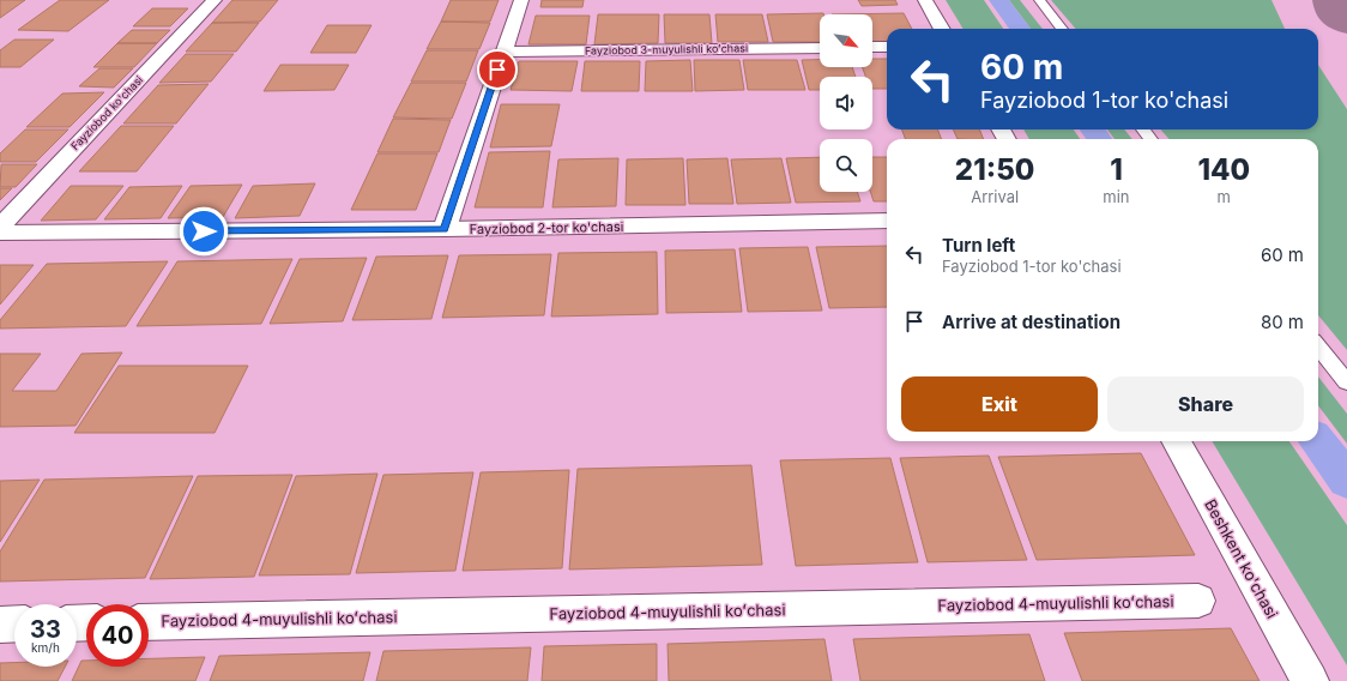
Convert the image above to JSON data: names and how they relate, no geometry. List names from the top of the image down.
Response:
{
  "streets": {
    "street": [
      "Fayziobod 3-muyulishli koʻchasi",
      "Fayziobod ko'chasi",
      "Fayziobod 2-tor ko'chasi",
      "Beshkent ko'chasi",
      "Fayziobod 4-muyulishli koʻchasi"
    ]
  },
  "north": "bottom right",
  "page": {
    "turn": ["60 m", "Fayziobod 1-tor ko'chasi"],
    "eta": [
      "21:50",
      "Arrival",
      "1",
      "min",
      "140",
      "m"
    ],
    "list": [
      {
        "name": "Turn left",
        "note": "Fayziobod 1-tor ko'chasi",
        "value": "60 m"
      },
      {
        "name": "Arrive at destination",
        "value": "80 m"
      }
    ],
    "buttons": ["Exit", "Share"],
    "speed": "33 km/h",
    "limit": "40"
  }
}
